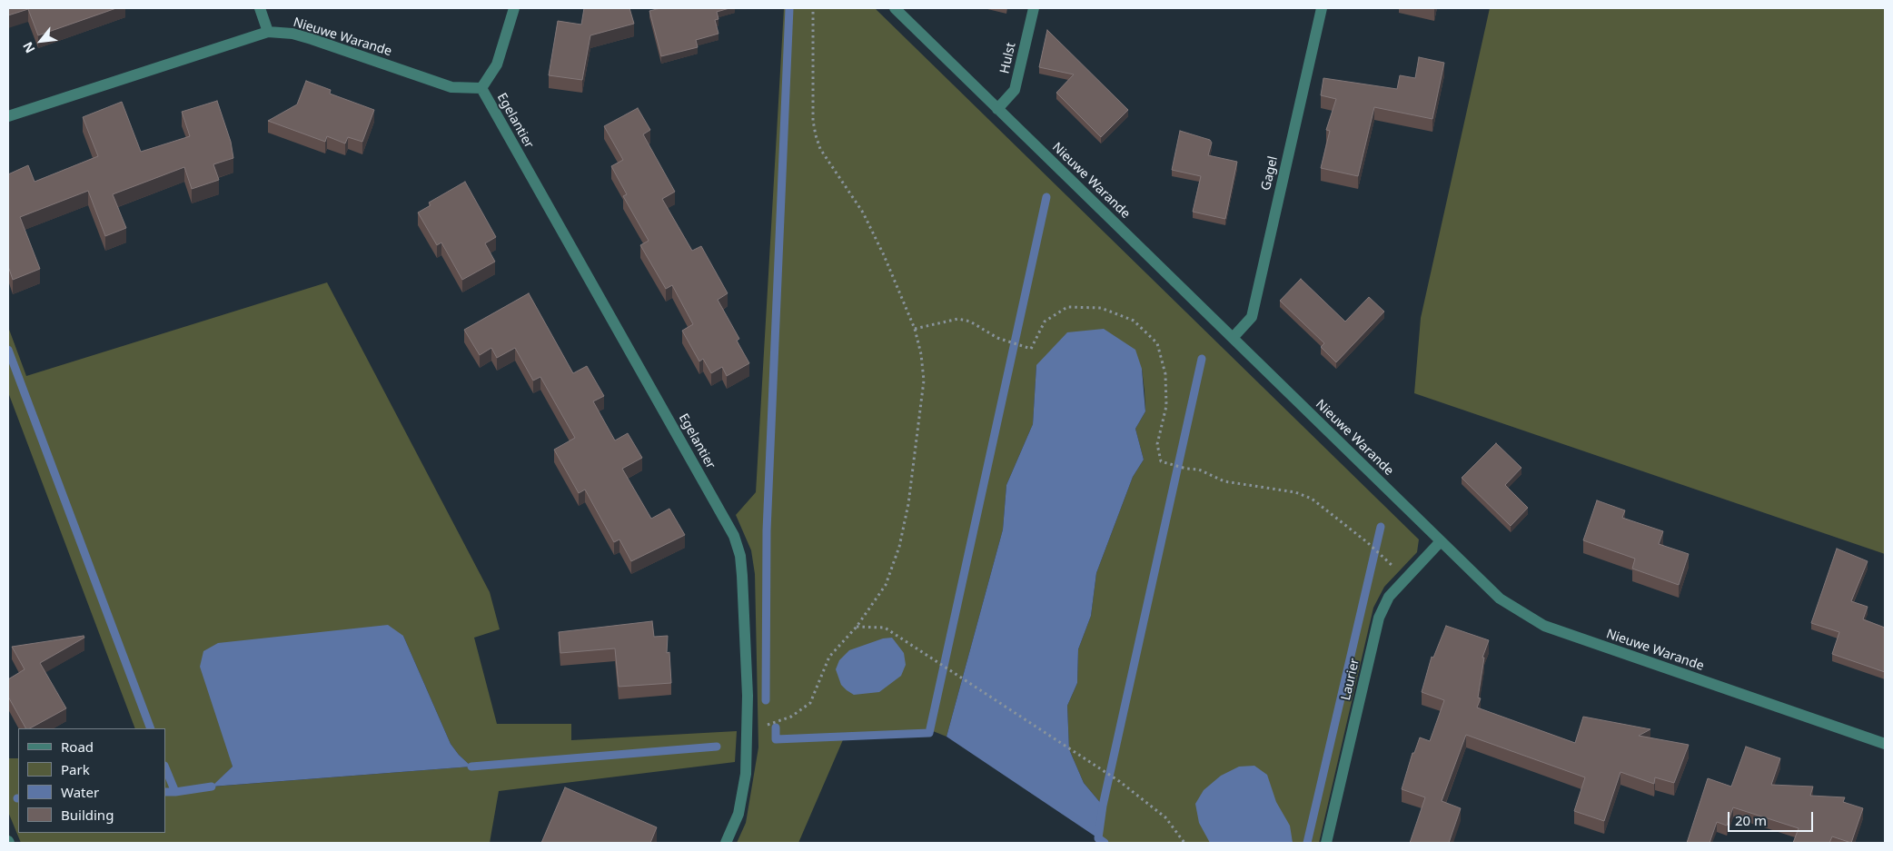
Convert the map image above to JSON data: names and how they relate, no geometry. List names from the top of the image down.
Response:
{
  "streets": {
    "street": [
      "Nieuwe Warande",
      "Hulst",
      "Egelantier",
      "Gagel",
      "Laurier"
    ]
  },
  "crossings": [
    ["Nieuwe Warande", "Hulst"],
    ["Nieuwe Warande", "Egelantier"],
    ["Nieuwe Warande", "Gagel"],
    ["Nieuwe Warande", "Laurier"]
  ],
  "legend": [
    "Road",
    "Park",
    "Water",
    "Building"
  ],
  "scale_bar": "20 m",
  "north": "bottom left"
}
